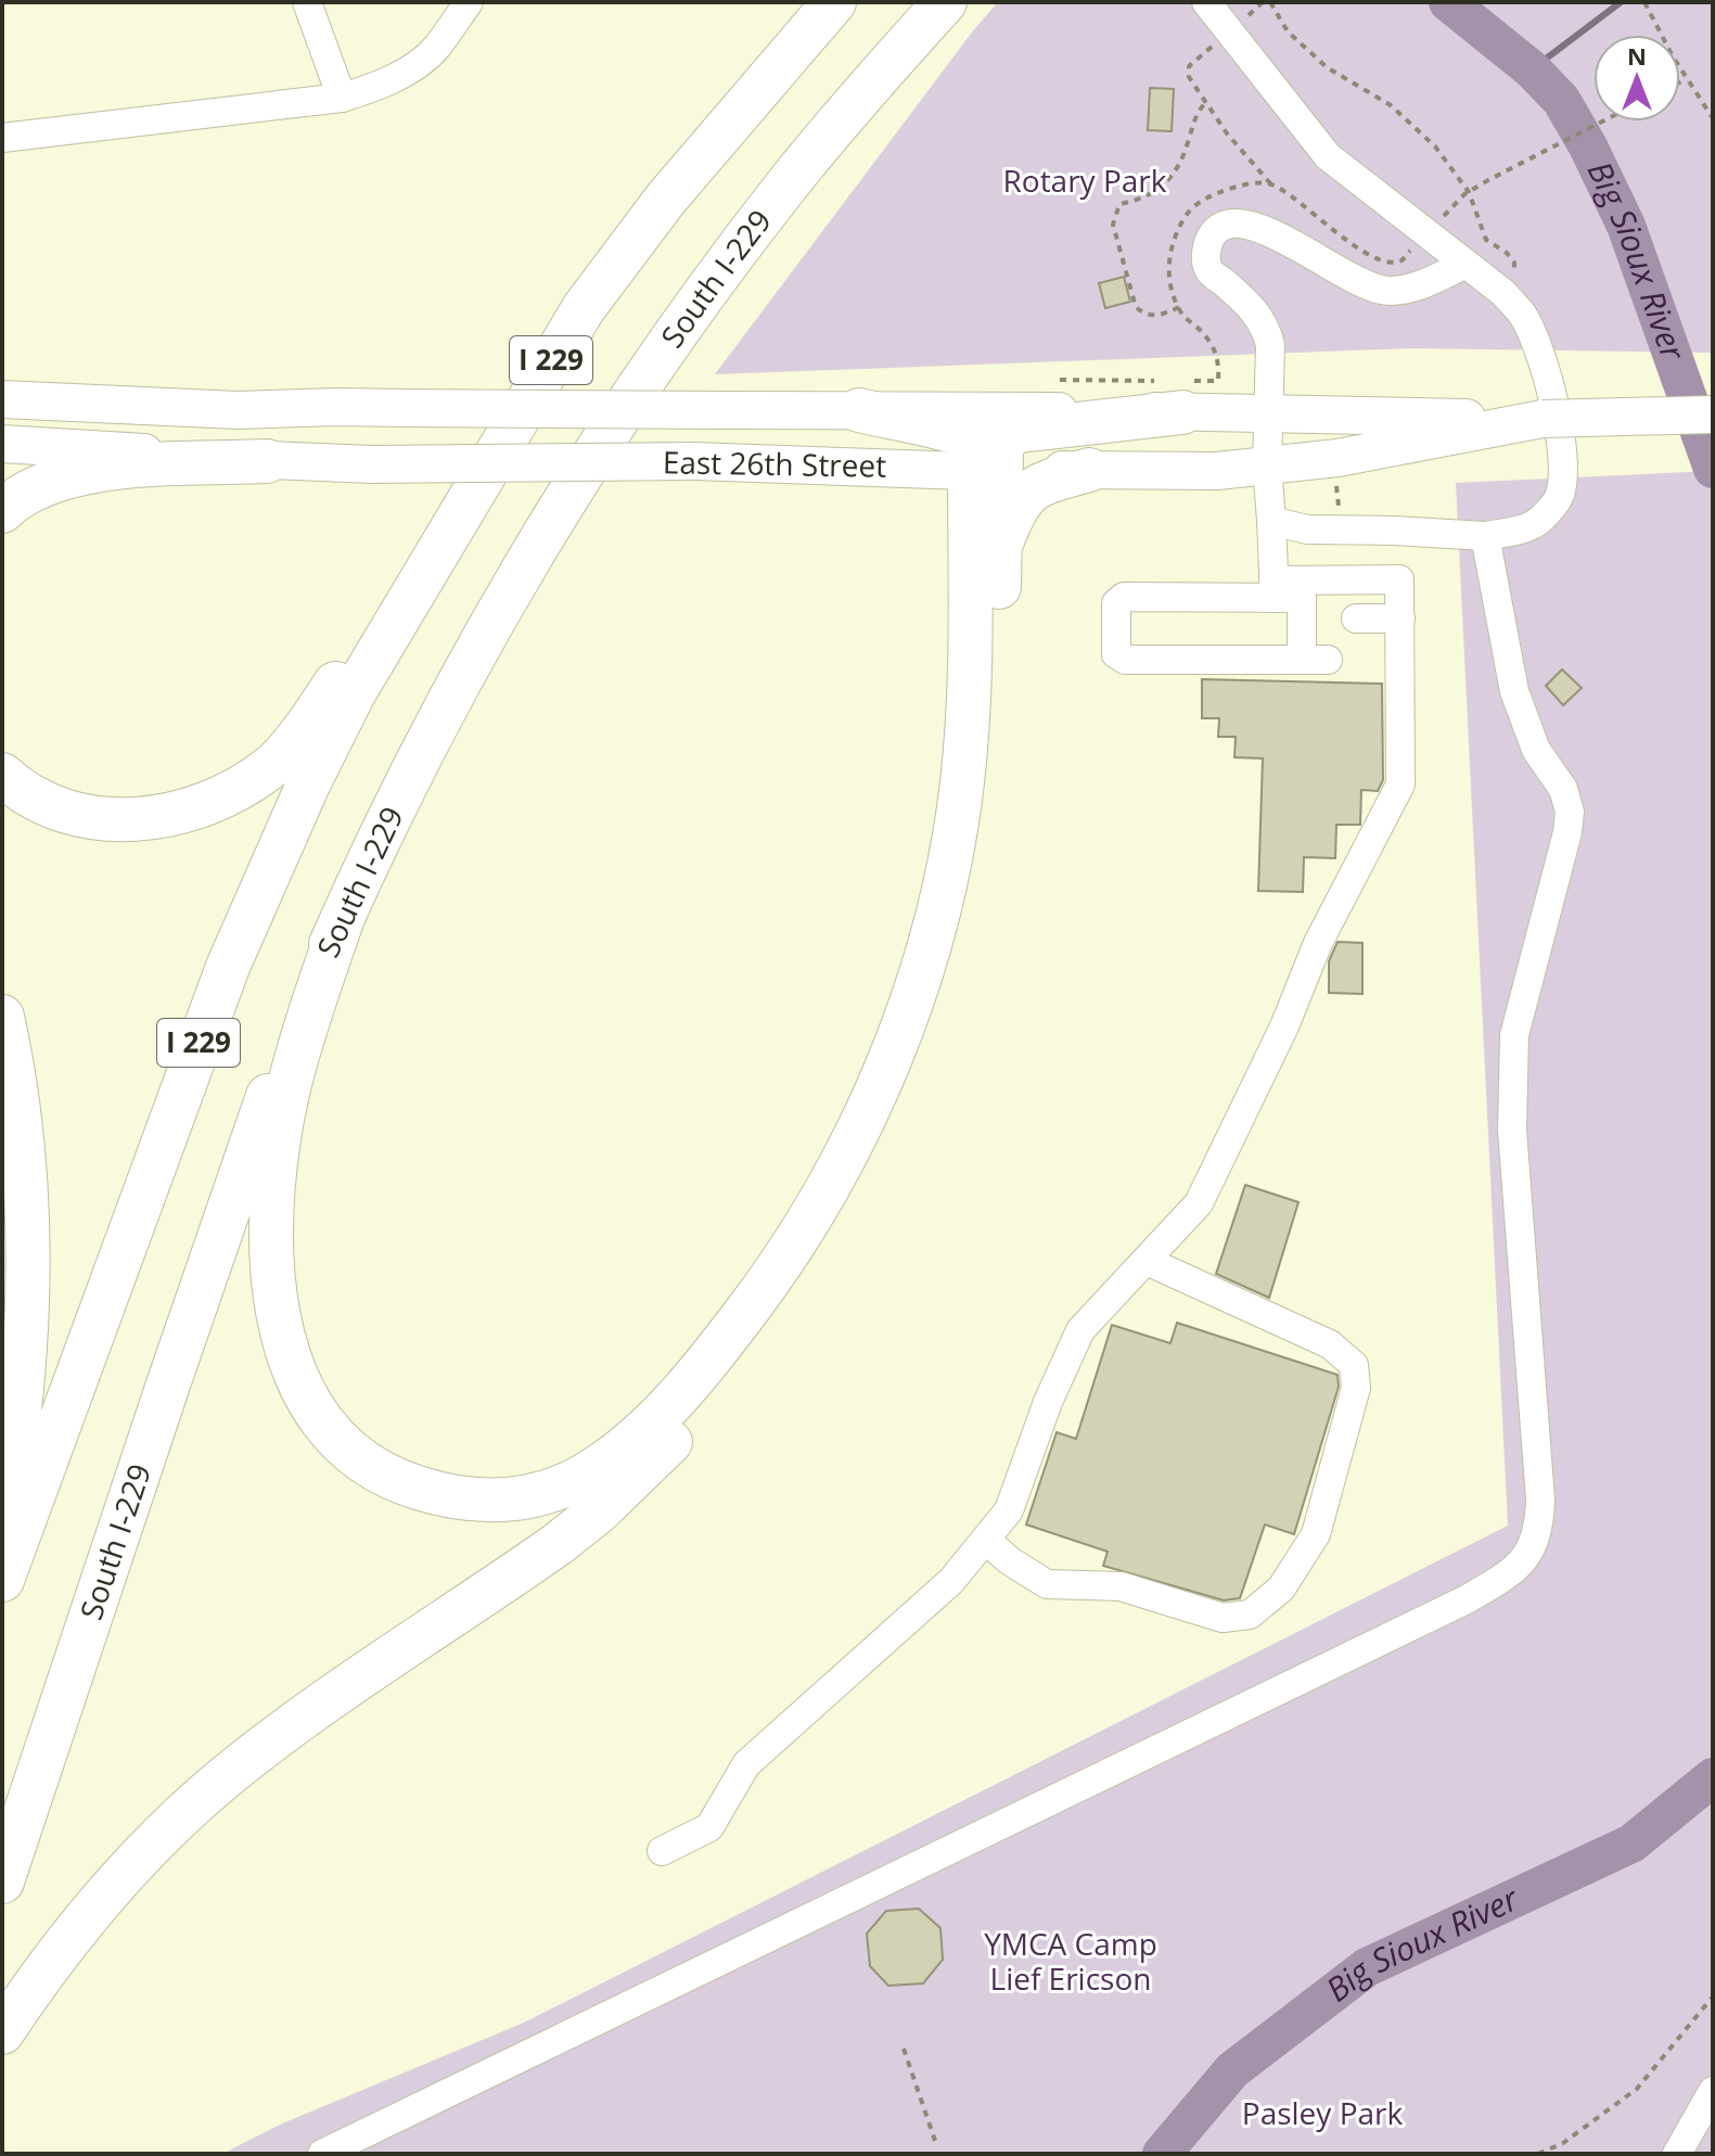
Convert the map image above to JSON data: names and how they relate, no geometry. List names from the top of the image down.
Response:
{
  "streets": {
    "highway": ["South I-229", "I 229"],
    "main road": ["East 26th Street"]
  },
  "water": ["Big Sioux River"],
  "parks": ["Rotary Park", "YMCA Camp Lief Ericson", "Pasley Park"],
  "north": "top"
}
